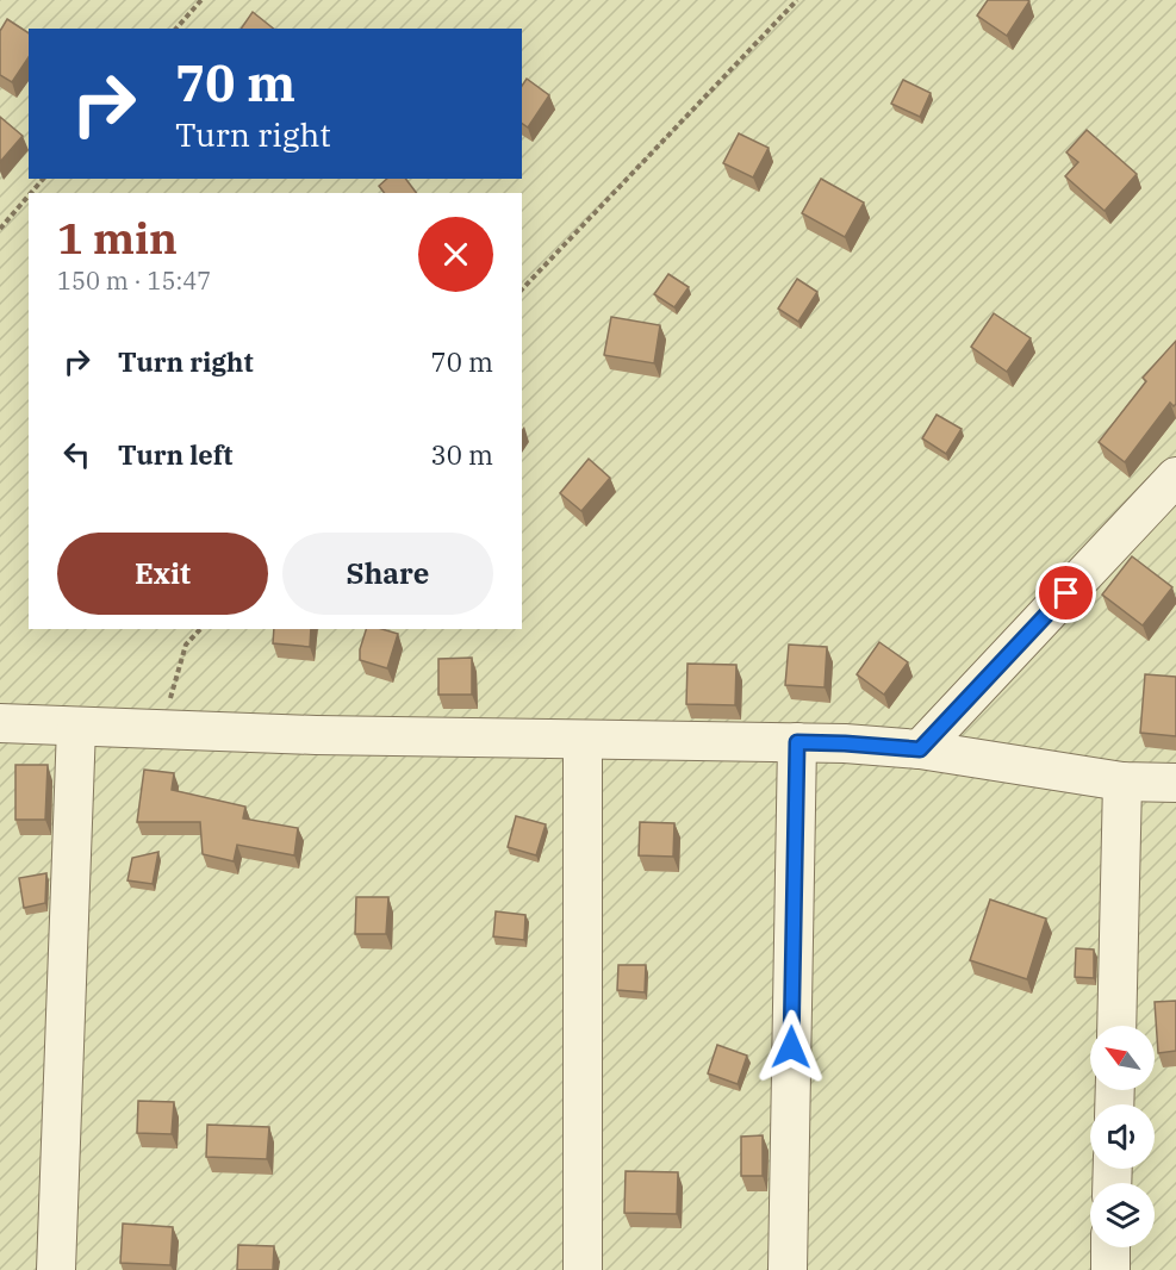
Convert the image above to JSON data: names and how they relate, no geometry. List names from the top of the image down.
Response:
{
  "north": "top left",
  "page": {
    "turn": ["70 m", "Turn right"],
    "heading": ["1 min", "150 m · 15:47"],
    "list": [
      {
        "name": "Turn right",
        "value": "70 m"
      },
      {
        "name": "Turn left",
        "value": "30 m"
      }
    ],
    "buttons": ["Exit", "Share"]
  }
}
